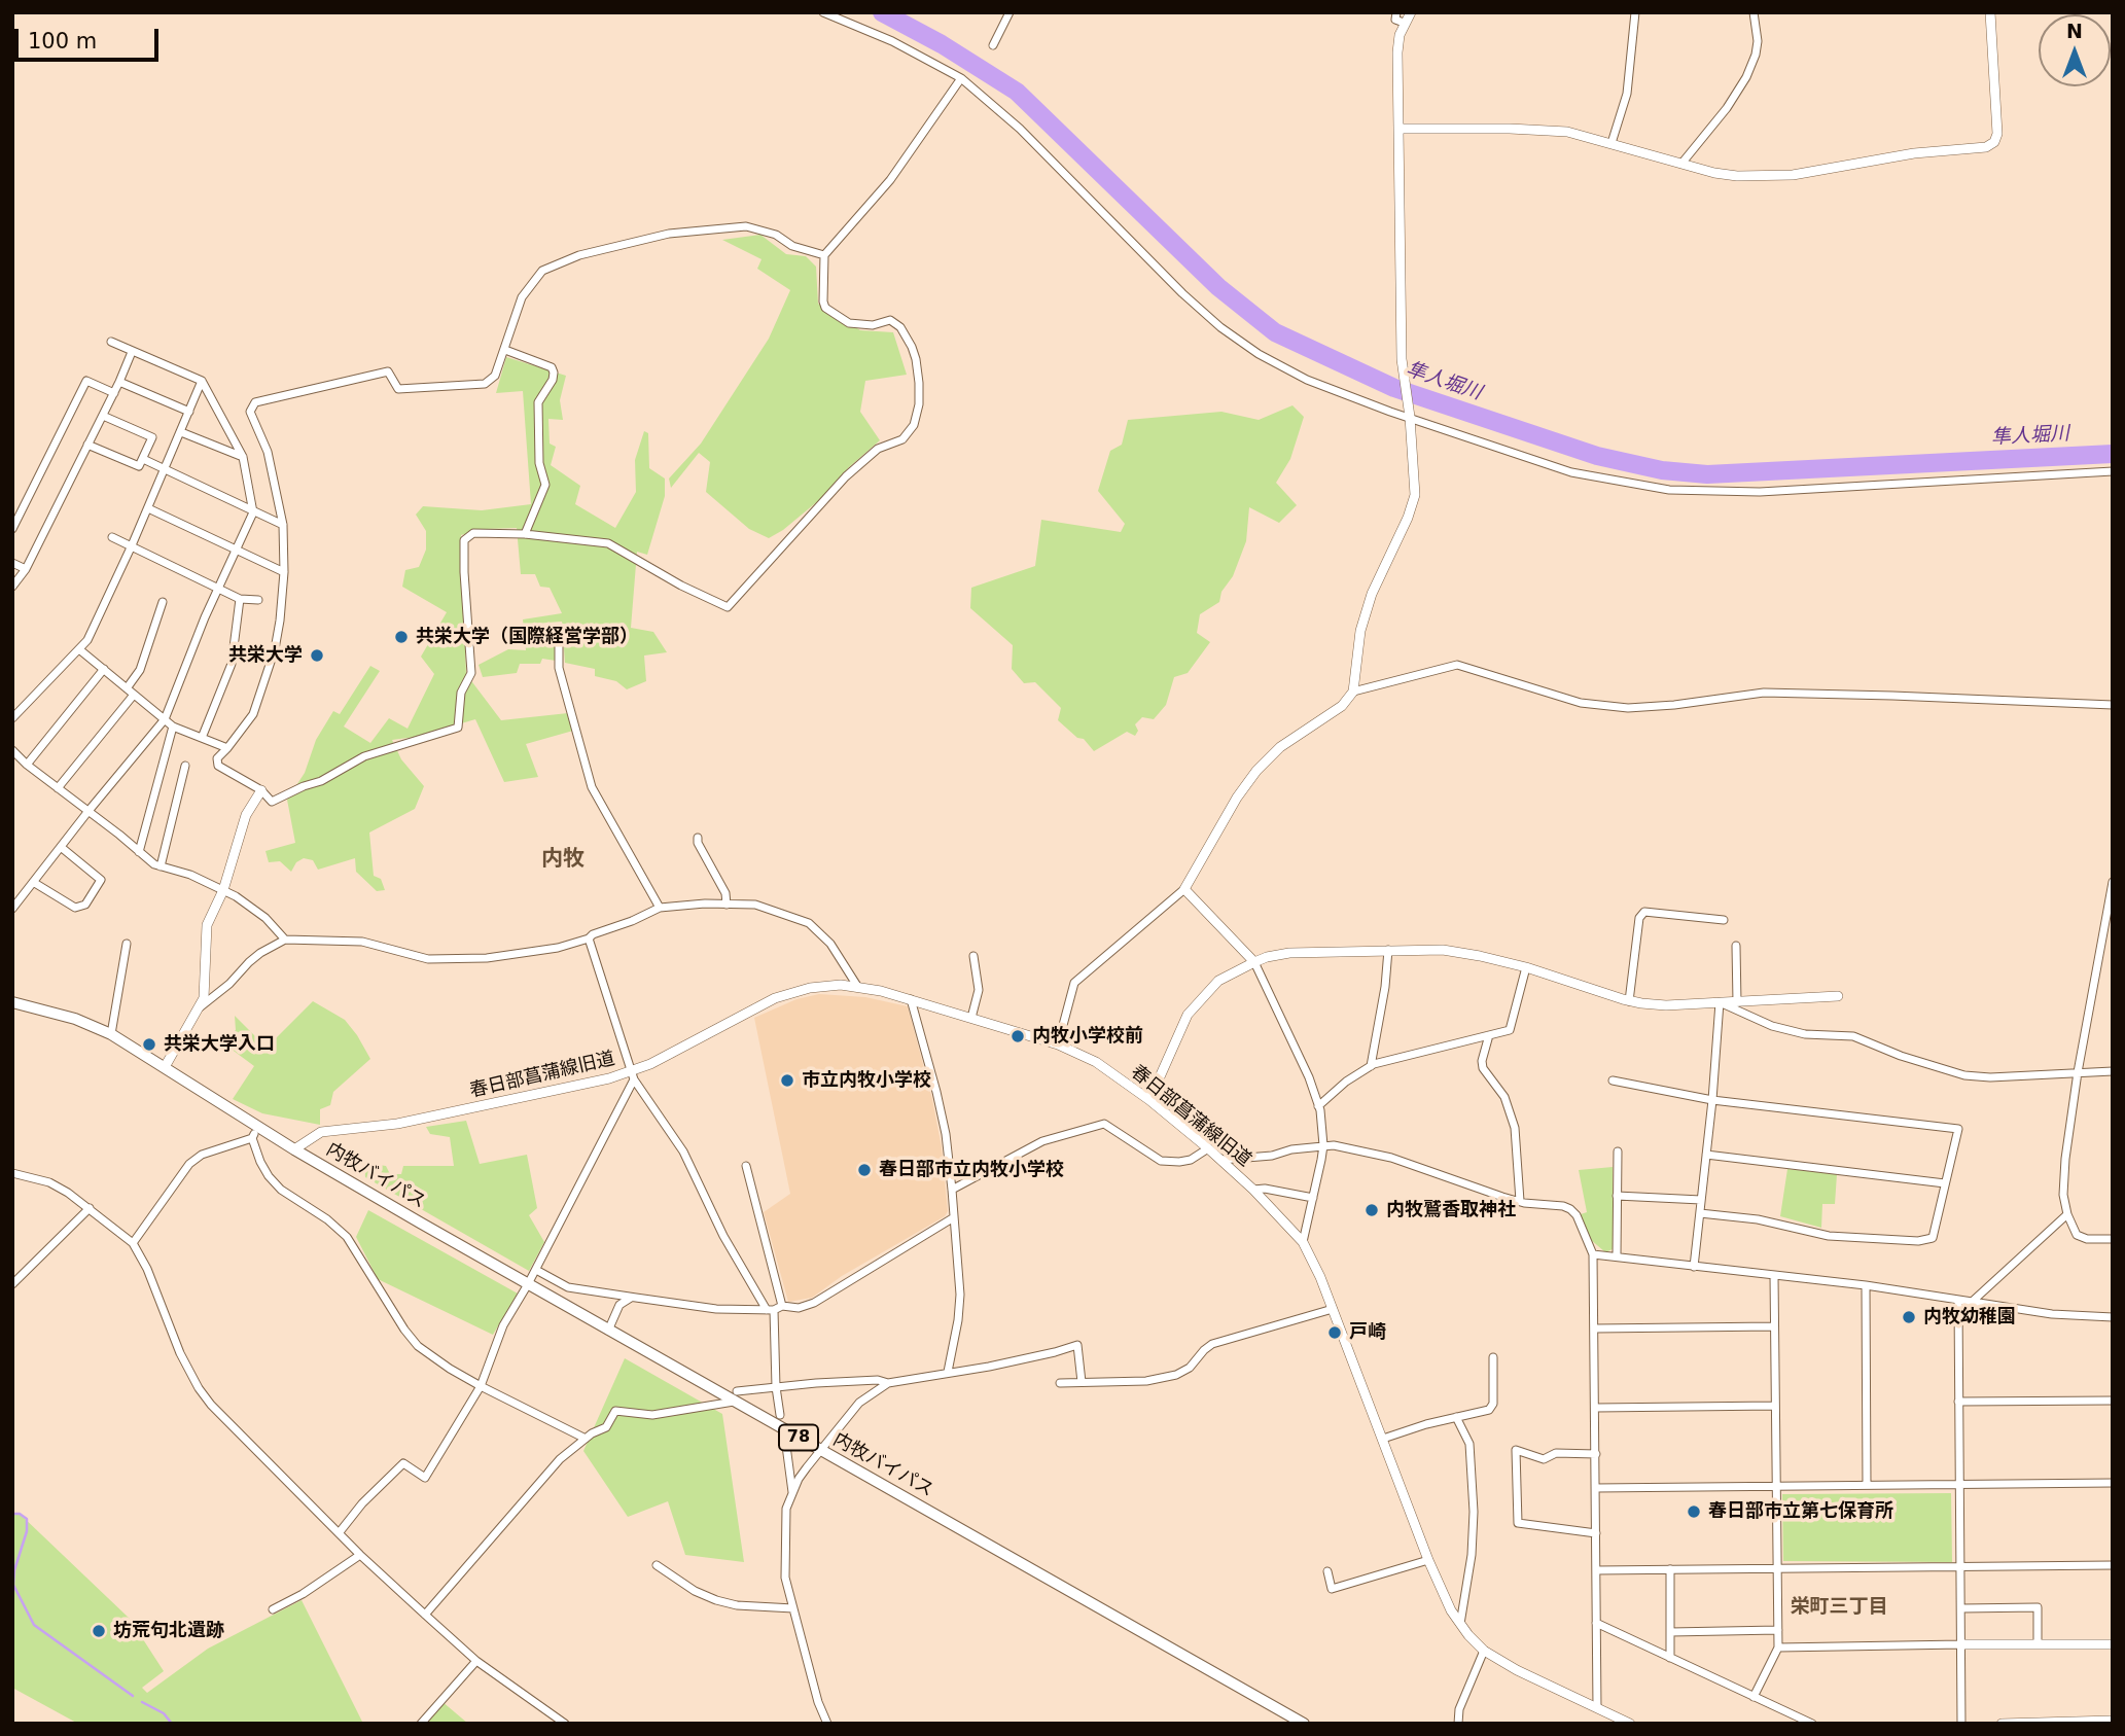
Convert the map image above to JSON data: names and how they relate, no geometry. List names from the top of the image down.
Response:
{
  "streets": {
    "main road": ["内牧バイパス", "78"],
    "street": ["春日部菖蒲線旧道"]
  },
  "crossings": [
    ["春日部菖蒲線旧道", "内牧バイパス"],
    ["春日部菖蒲線旧道", "78"],
    ["内牧バイパス", "78"]
  ],
  "districts": ["内牧", "栄町三丁目"],
  "water": ["隼人堀川"],
  "places": [
    "共栄大学（国際経営学部）",
    "共栄大学",
    "内牧小学校前",
    "共栄大学入口",
    "市立内牧小学校",
    "春日部市立内牧小学校",
    "内牧鷲香取神社",
    "内牧幼稚園",
    "戸崎",
    "春日部市立第七保育所",
    "坊荒句北遺跡"
  ],
  "scale_bar": "100 m",
  "north": "top"
}
